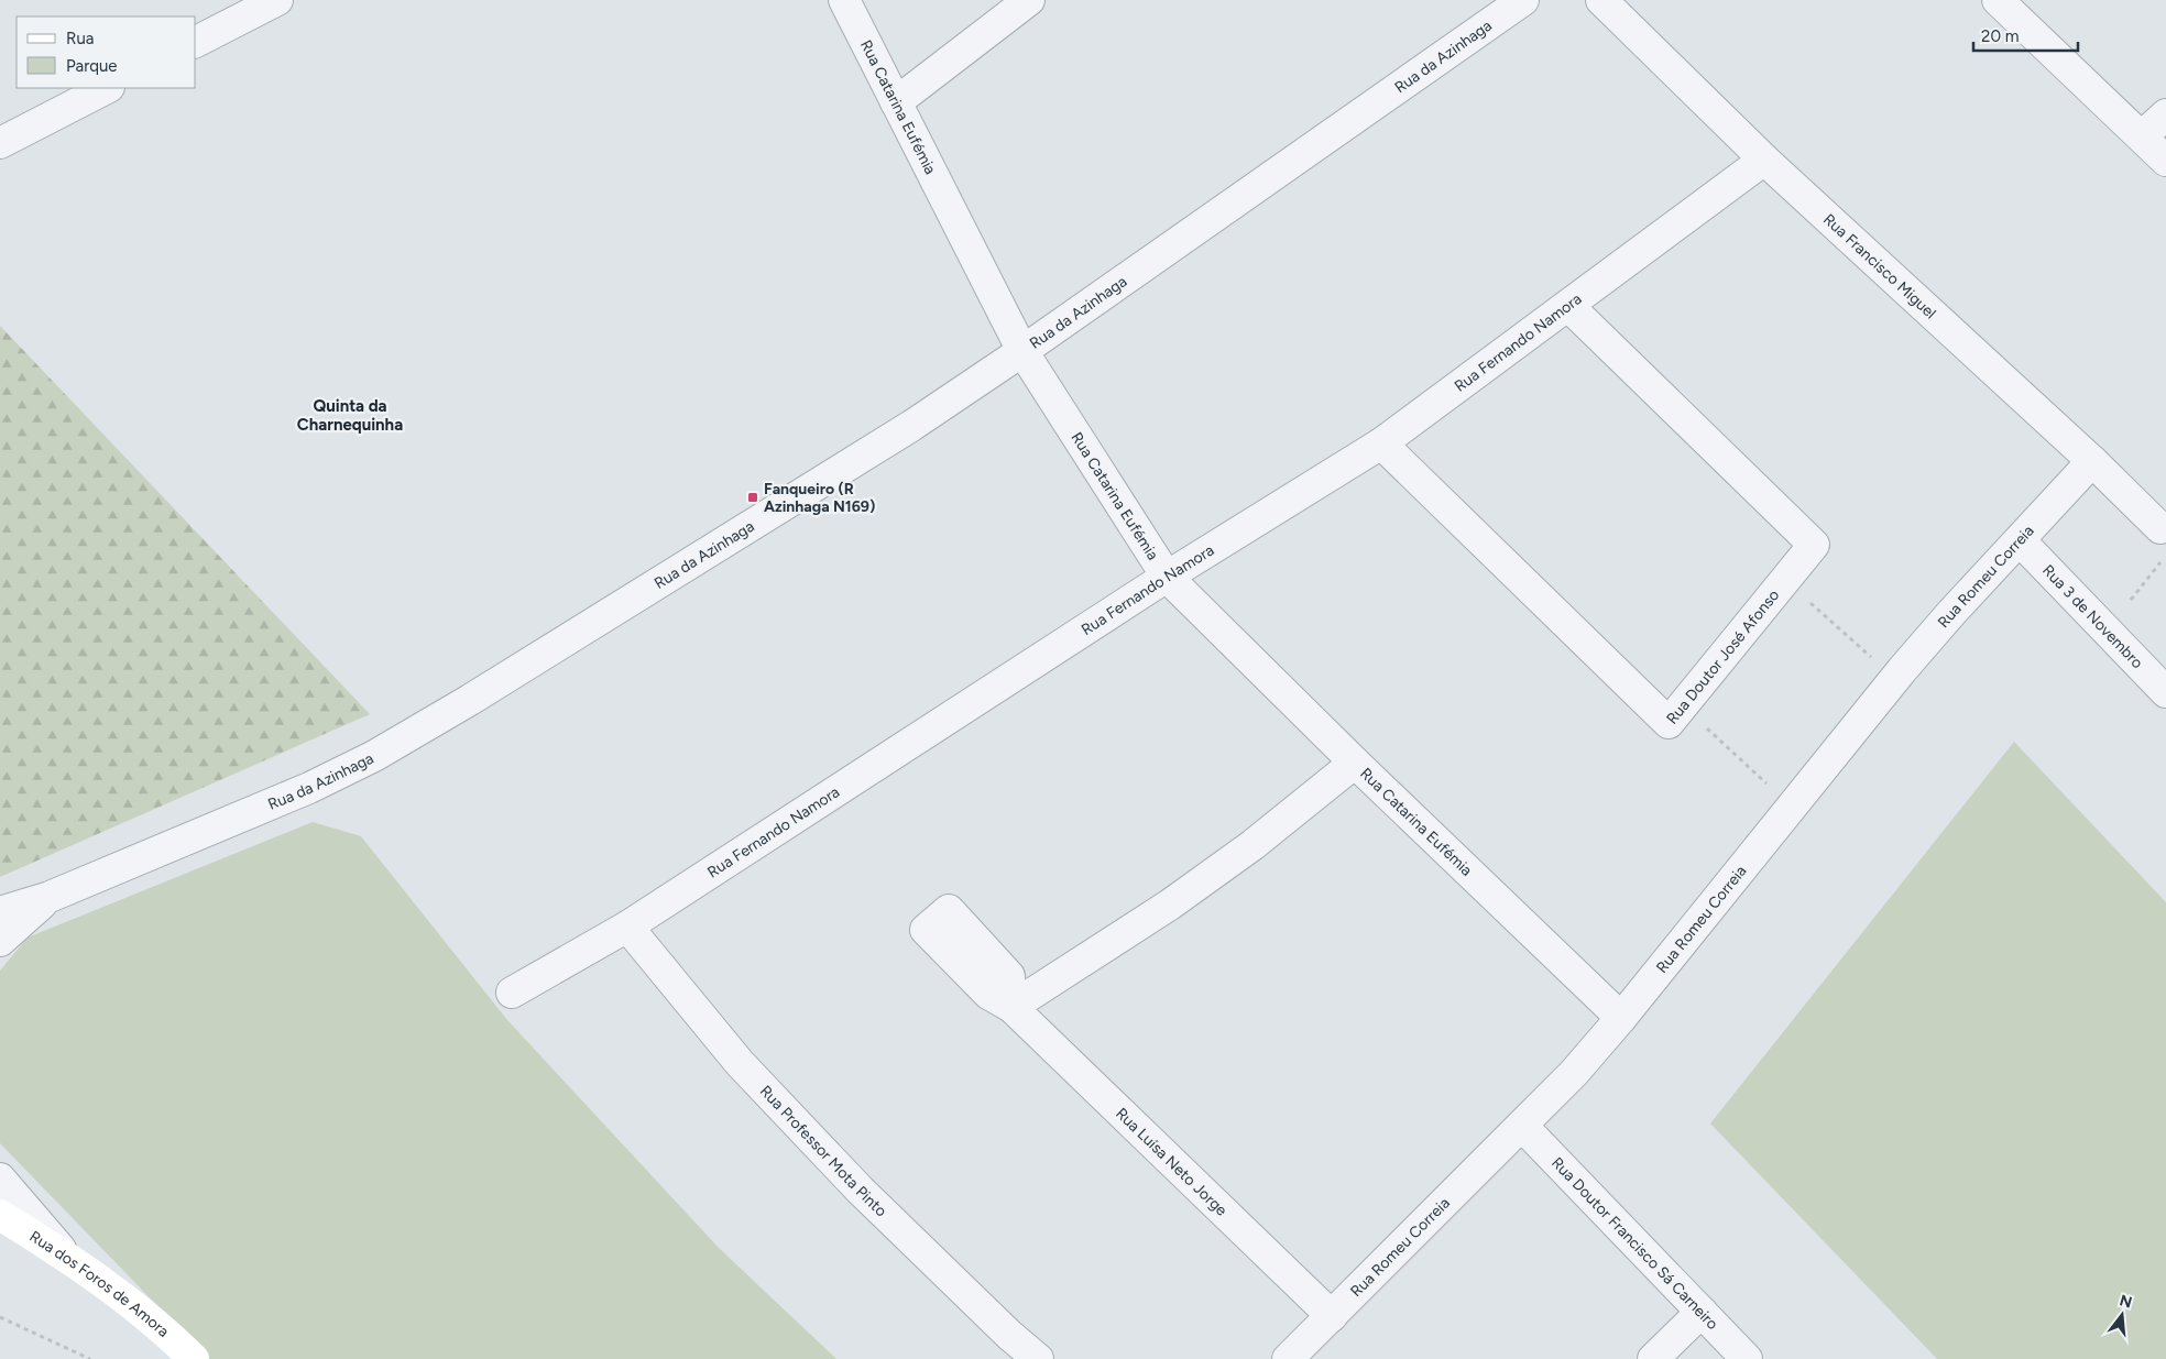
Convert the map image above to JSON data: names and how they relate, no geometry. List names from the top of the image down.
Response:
{
  "streets": {
    "main road": ["Rua dos Foros de Amora"],
    "street": [
      "Rua da Azinhaga",
      "Rua Catarina Eufémia",
      "Rua Francisco Miguel",
      "Rua Fernando Namora",
      "Rua Romeu Correia",
      "Rua 3 de Novembro",
      "Rua Doutor José Afonso",
      "Rua Professor Mota Pinto",
      "Rua Luísa Neto Jorge",
      "Rua Doutor Francisco Sá Carneiro"
    ]
  },
  "crossings": [
    ["Rua da Azinhaga", "Rua Catarina Eufémia"],
    ["Rua Catarina Eufémia", "Rua Fernando Namora"],
    ["Rua Catarina Eufémia", "Rua Romeu Correia"],
    ["Rua Catarina Eufémia", "Rua Luísa Neto Jorge"],
    ["Rua Francisco Miguel", "Rua Fernando Namora"],
    ["Rua Francisco Miguel", "Rua Romeu Correia"],
    ["Rua Fernando Namora", "Rua Doutor José Afonso"],
    ["Rua Fernando Namora", "Rua Professor Mota Pinto"],
    ["Rua Romeu Correia", "Rua 3 de Novembro"],
    ["Rua Romeu Correia", "Rua Luísa Neto Jorge"],
    ["Rua Romeu Correia", "Rua Doutor Francisco Sá Carneiro"]
  ],
  "districts": ["Quinta da Charnequinha"],
  "places": {
    "transit": ["Fanqueiro (R Azinhaga N169)"]
  },
  "legend": ["Rua", "Parque"],
  "scale_bar": "20 m",
  "north": "top"
}
